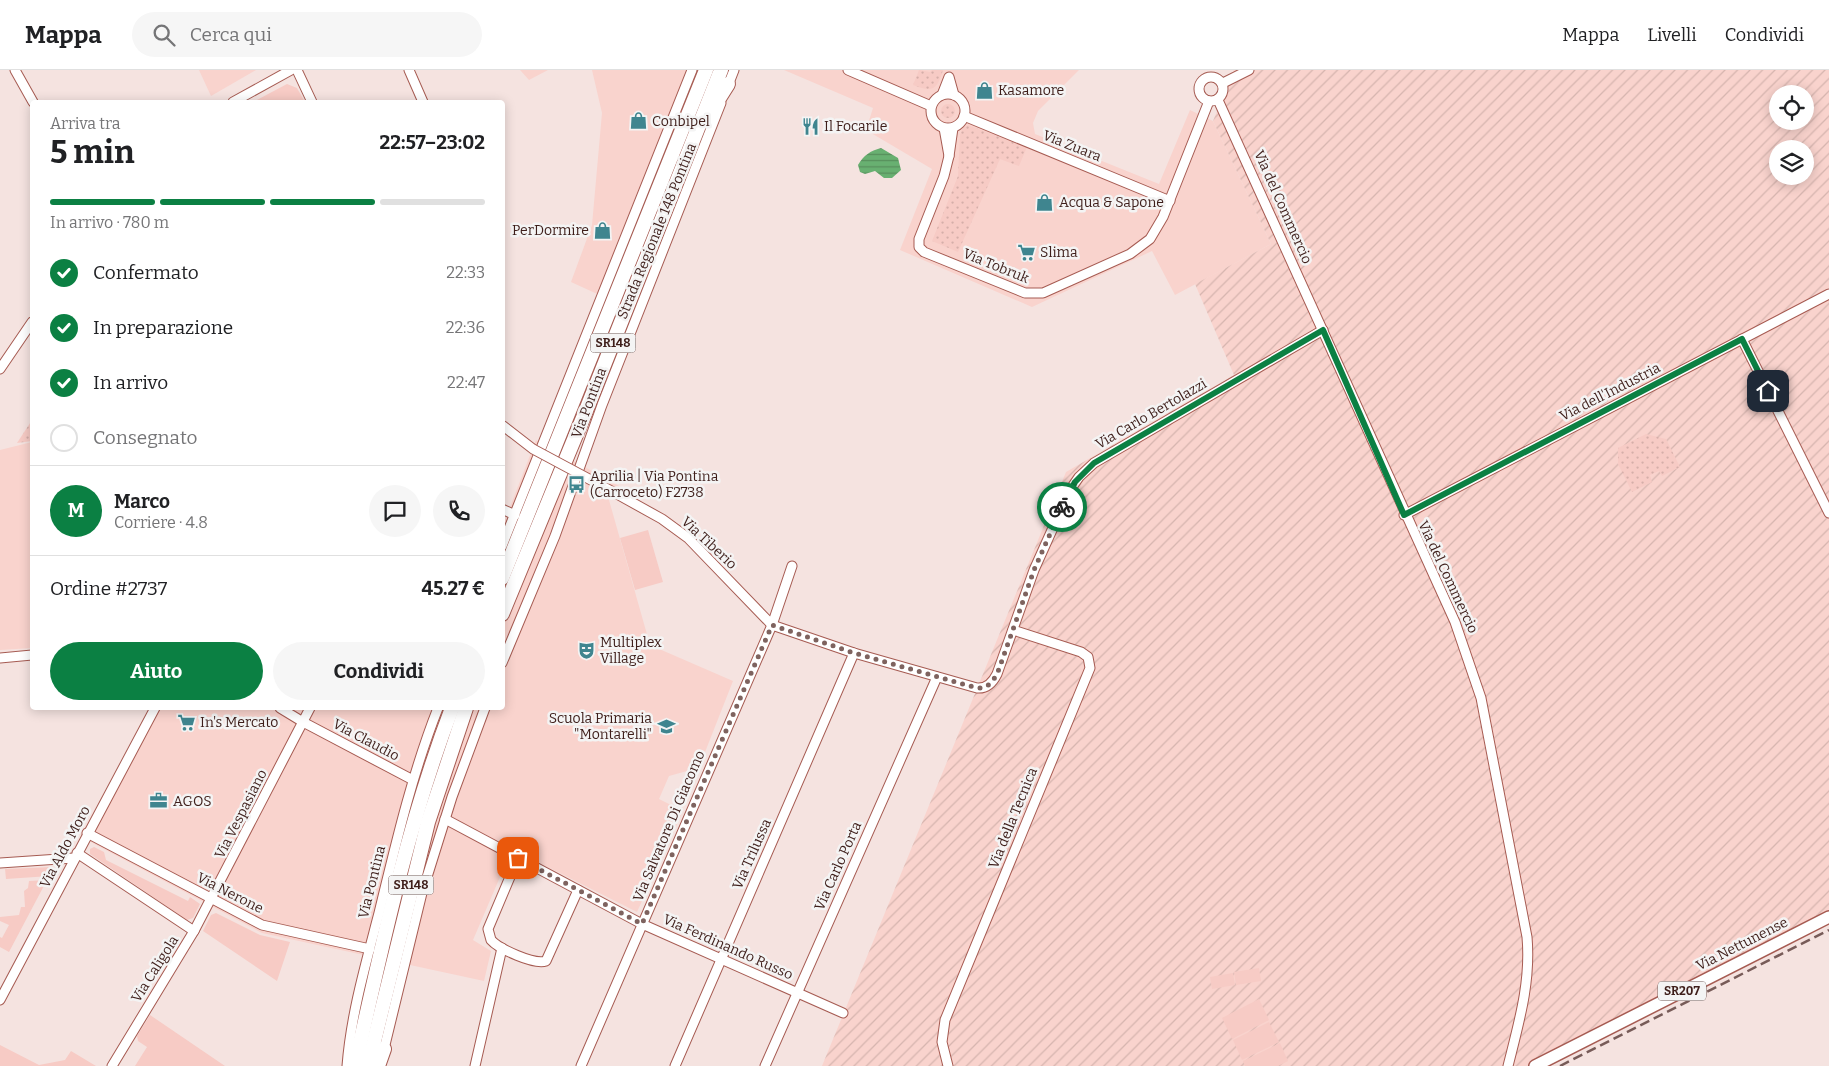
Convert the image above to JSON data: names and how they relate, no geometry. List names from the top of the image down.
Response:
{
  "streets": {
    "highway": ["Strada Regionale 148 Pontina", "SR148"],
    "main road": ["Via Nettunense", "SR207"],
    "street": [
      "Via Zuara",
      "Via del Commercio",
      "Via Tobruk",
      "Via dell'Industria",
      "Via Pontina",
      "Via Carlo Bertolazzi",
      "Via Tiberio",
      "Via Claudio",
      "Via Vespasiano",
      "Via della Tecnica",
      "Via Salvatore Di Giacomo",
      "Via Aldo Moro",
      "Via Trilussa",
      "Via Carlo Porta",
      "Via Nerone",
      "Via Ferdinando Russo",
      "Via Caligola"
    ]
  },
  "crossings": [
    ["Via Zuara", "Via Tobruk"],
    ["Via del Commercio", "Via Tobruk"],
    ["Via del Commercio", "Via dell'Industria"],
    ["Via del Commercio", "Via Carlo Bertolazzi"],
    ["Via Pontina", "Via Claudio"],
    ["Via Pontina", "Via Nerone"],
    ["Via Carlo Bertolazzi", "Via Tiberio"],
    ["Via Carlo Bertolazzi", "Via della Tecnica"],
    ["Via Carlo Bertolazzi", "Via Salvatore Di Giacomo"],
    ["Via Carlo Bertolazzi", "Via Trilussa"],
    ["Via Carlo Bertolazzi", "Via Carlo Porta"],
    ["Via Tiberio", "Via Salvatore Di Giacomo"],
    ["Via Claudio", "Via Vespasiano"],
    ["Via Vespasiano", "Via Nerone"],
    ["Via Vespasiano", "Via Caligola"],
    ["Via Salvatore Di Giacomo", "Via Ferdinando Russo"],
    ["Via Aldo Moro", "Via Nerone"],
    ["Via Aldo Moro", "Via Caligola"],
    ["Via Trilussa", "Via Ferdinando Russo"],
    ["Via Carlo Porta", "Via Ferdinando Russo"]
  ],
  "places": {
    "shop": [
      "Kasamore",
      "Conbipel",
      "Acqua & Sapone",
      "PerDormire"
    ],
    "restaurant": ["Il Focarile"],
    "supermarket": ["Slima", "In's Mercato"],
    "bus stop": ["Aprilia | Via Pontina (Carroceto) F2738"],
    "theatre": ["Multiplex Village"],
    "school or university": ["Scuola Primaria \"Montarelli\""],
    "office": ["AGOS"]
  },
  "page": {
    "header": "Mappa",
    "search": "Cerca qui",
    "nav": ["Mappa", "Livelli", "Condividi"],
    "heading": ["5 min", "Arriva tra", "22:57–23:02"],
    "panel": [
      "Marco",
      "Corriere · 4.8",
      "Ordine #2737",
      "45.27 €"
    ],
    "bar": "In arrivo · 780 m",
    "list": [
      ["Confermato", "22:33"],
      ["In preparazione", "22:36"],
      ["In arrivo", "22:47"],
      "Consegnato"
    ],
    "round": "M",
    "buttons": ["Aiuto", "Condividi"]
  }
}
